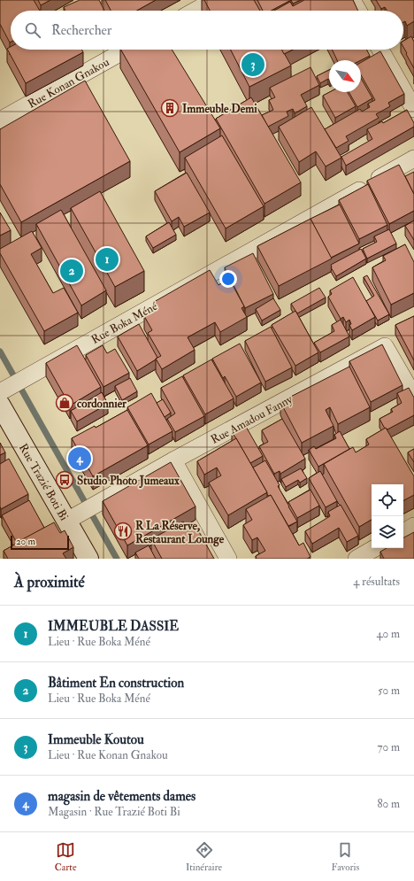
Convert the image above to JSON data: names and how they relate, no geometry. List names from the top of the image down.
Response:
{
  "streets": {
    "main road": ["Rue Trazié Boti Bi"],
    "street": ["Rue Konan Gnakou", "Rue Boka Méné", "Rue Amadou Fanny"]
  },
  "crossings": [
    ["Rue Amadou Fanny", "Rue Trazié Boti Bi"]
  ],
  "places": {
    "building": ["Immeuble Demi"],
    "shop": ["cordonnier"],
    "bus stop": ["Studio Photo Jumeaux"],
    "restaurant": ["R La Réserve, Restaurant Lounge"]
  },
  "scale_bar": "20 m",
  "north": "bottom right",
  "page": {
    "search": "Rechercher",
    "pins": [
      "3",
      "1",
      "2",
      "4"
    ],
    "scale": "20 m",
    "heading": ["À proximité", "4 résultats"],
    "list": [
      {
        "mark": "1",
        "name": "IMMEUBLE DASSIE",
        "note": "Lieu · Rue Boka Méné",
        "value": "40 m"
      },
      {
        "mark": "2",
        "name": "Bâtiment En construction",
        "note": "Lieu · Rue Boka Méné",
        "value": "50 m"
      },
      {
        "mark": "3",
        "name": "Immeuble Koutou",
        "note": "Lieu · Rue Konan Gnakou",
        "value": "70 m"
      },
      {
        "mark": "4",
        "name": "magasin de vêtements dames",
        "note": "Magasin · Rue Trazié Boti Bi",
        "value": "80 m"
      }
    ],
    "nav": ["Carte", "Itinéraire", "Favoris"]
  }
}
